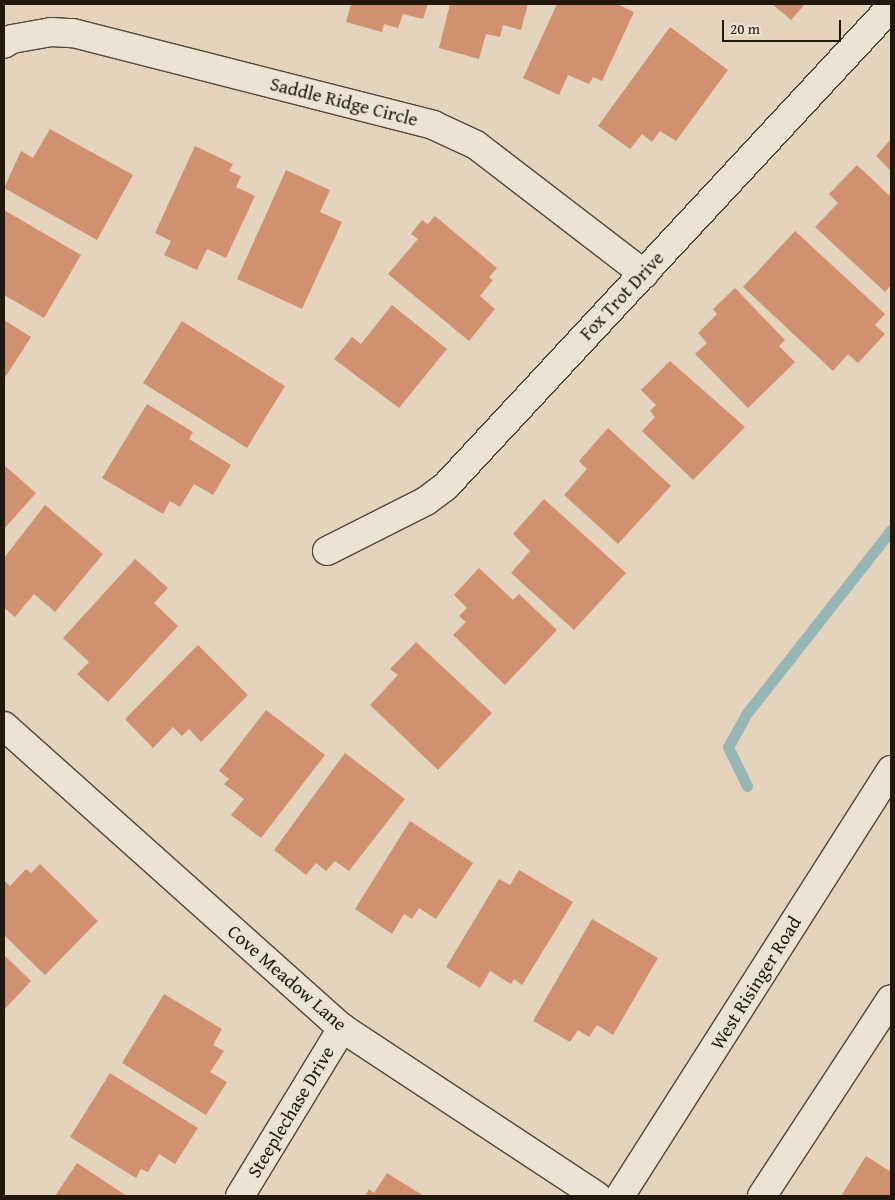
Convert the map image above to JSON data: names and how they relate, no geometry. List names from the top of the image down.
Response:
{
  "streets": {
    "street": [
      "Saddle Ridge Circle",
      "Fox Trot Drive",
      "Cove Meadow Lane",
      "West Risinger Road",
      "Steeplechase Drive"
    ]
  },
  "crossings": [
    ["Saddle Ridge Circle", "Fox Trot Drive"],
    ["Cove Meadow Lane", "Steeplechase Drive"]
  ],
  "scale_bar": "20 m"
}
